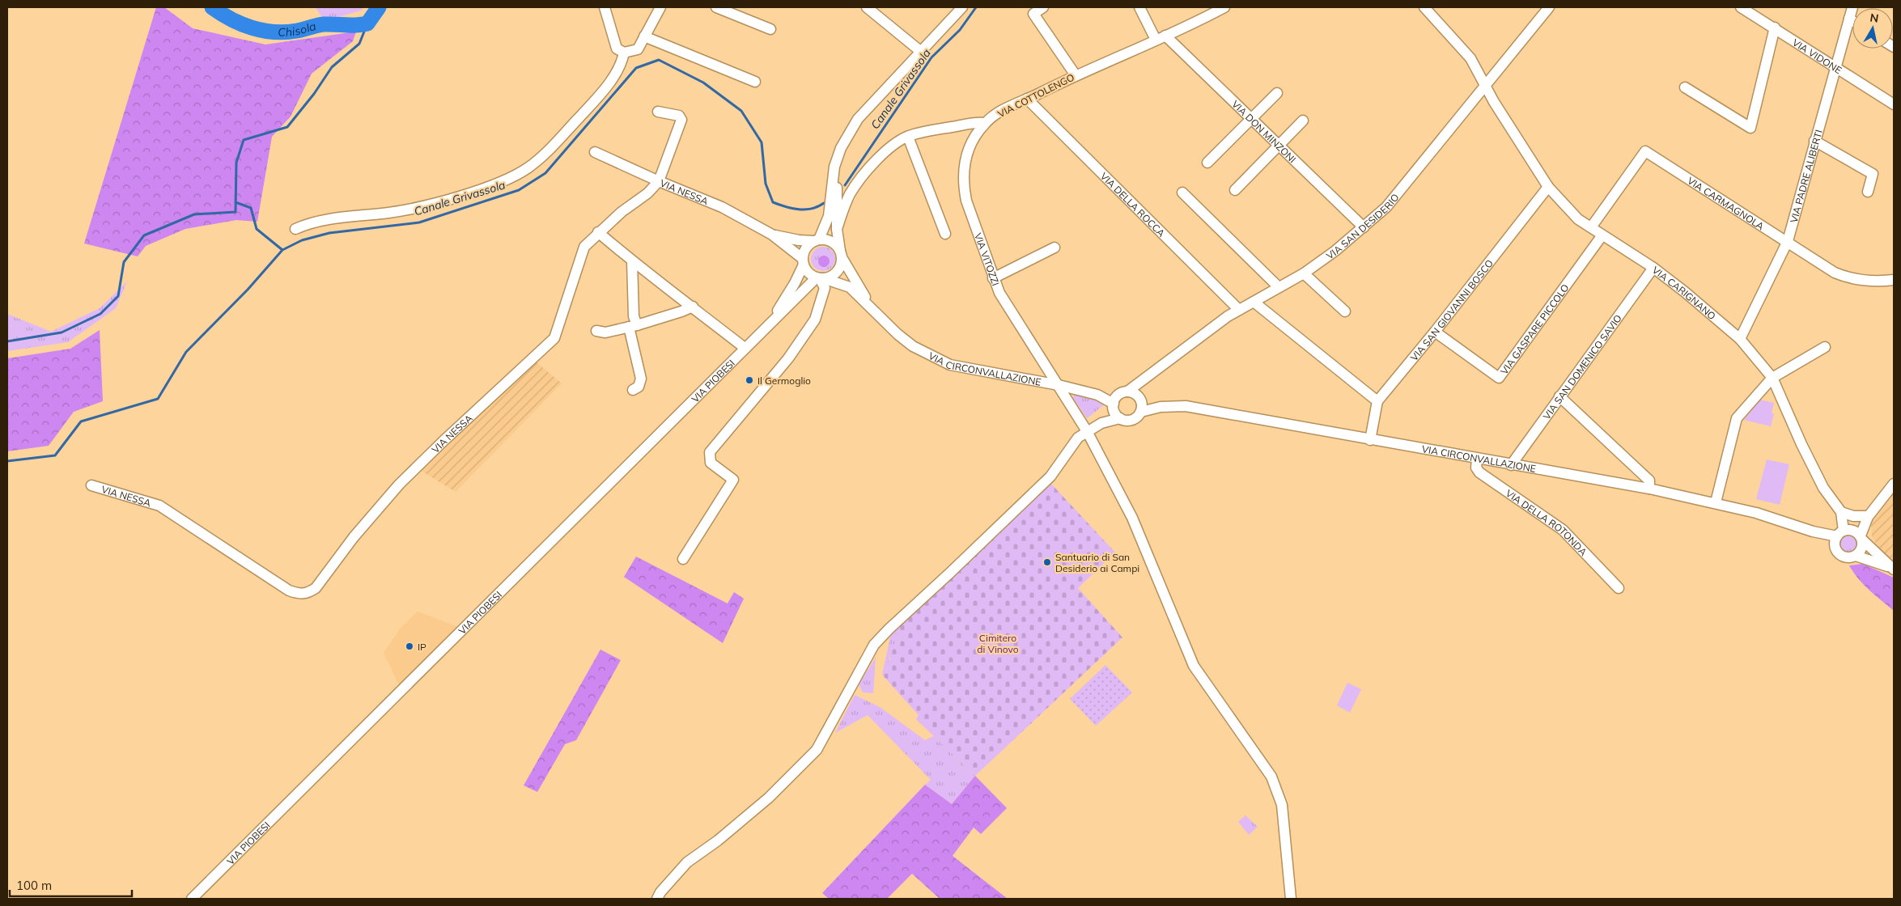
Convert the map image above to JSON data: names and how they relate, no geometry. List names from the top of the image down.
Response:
{
  "streets": {
    "street": [
      "VIA VIDONE",
      "VIA COTTOLENGO",
      "VIA DON MINZONI",
      "VIA PADRE ALIBERTI",
      "VIA NESSA",
      "VIA CARMAGNOLA",
      "VIA DELLA ROCCA",
      "VIA SAN DESIDERIO",
      "VIA VITOZZI",
      "VIA CARIGNANO",
      "VIA SAN GIOVANNI BOSCO",
      "VIA GASPARE PICCOLO",
      "VIA SAN DOMENICO SAVIO",
      "VIA CIRCONVALLAZIONE",
      "VIA PIOBESI",
      "VIA DELLA ROTONDA"
    ]
  },
  "crossings": [
    ["VIA VIDONE", "VIA PADRE ALIBERTI"],
    ["VIA COTTOLENGO", "VIA DON MINZONI"],
    ["VIA COTTOLENGO", "VIA DELLA ROCCA"],
    ["VIA COTTOLENGO", "VIA VITOZZI"],
    ["VIA DON MINZONI", "VIA SAN DESIDERIO"],
    ["VIA PADRE ALIBERTI", "VIA CARMAGNOLA"],
    ["VIA PADRE ALIBERTI", "VIA CARIGNANO"],
    ["VIA CARMAGNOLA", "VIA CARIGNANO"],
    ["VIA DELLA ROCCA", "VIA SAN DESIDERIO"],
    ["VIA SAN DESIDERIO", "VIA CARIGNANO"],
    ["VIA SAN DESIDERIO", "VIA CIRCONVALLAZIONE"],
    ["VIA VITOZZI", "VIA CIRCONVALLAZIONE"],
    ["VIA CARIGNANO", "VIA SAN GIOVANNI BOSCO"],
    ["VIA CARIGNANO", "VIA GASPARE PICCOLO"],
    ["VIA CARIGNANO", "VIA SAN DOMENICO SAVIO"],
    ["VIA SAN GIOVANNI BOSCO", "VIA GASPARE PICCOLO"],
    ["VIA SAN DOMENICO SAVIO", "VIA CIRCONVALLAZIONE"],
    ["VIA CIRCONVALLAZIONE", "VIA PIOBESI"],
    ["VIA CIRCONVALLAZIONE", "VIA DELLA ROTONDA"]
  ],
  "water": ["Chisola", "Canale Grivassola"],
  "parks": ["Cimitero di Vinovo"],
  "places": ["Il Germoglio", "Santuario di San Desiderio ai Campi", "IP"],
  "scale_bar": "100 m",
  "north": "top"
}
